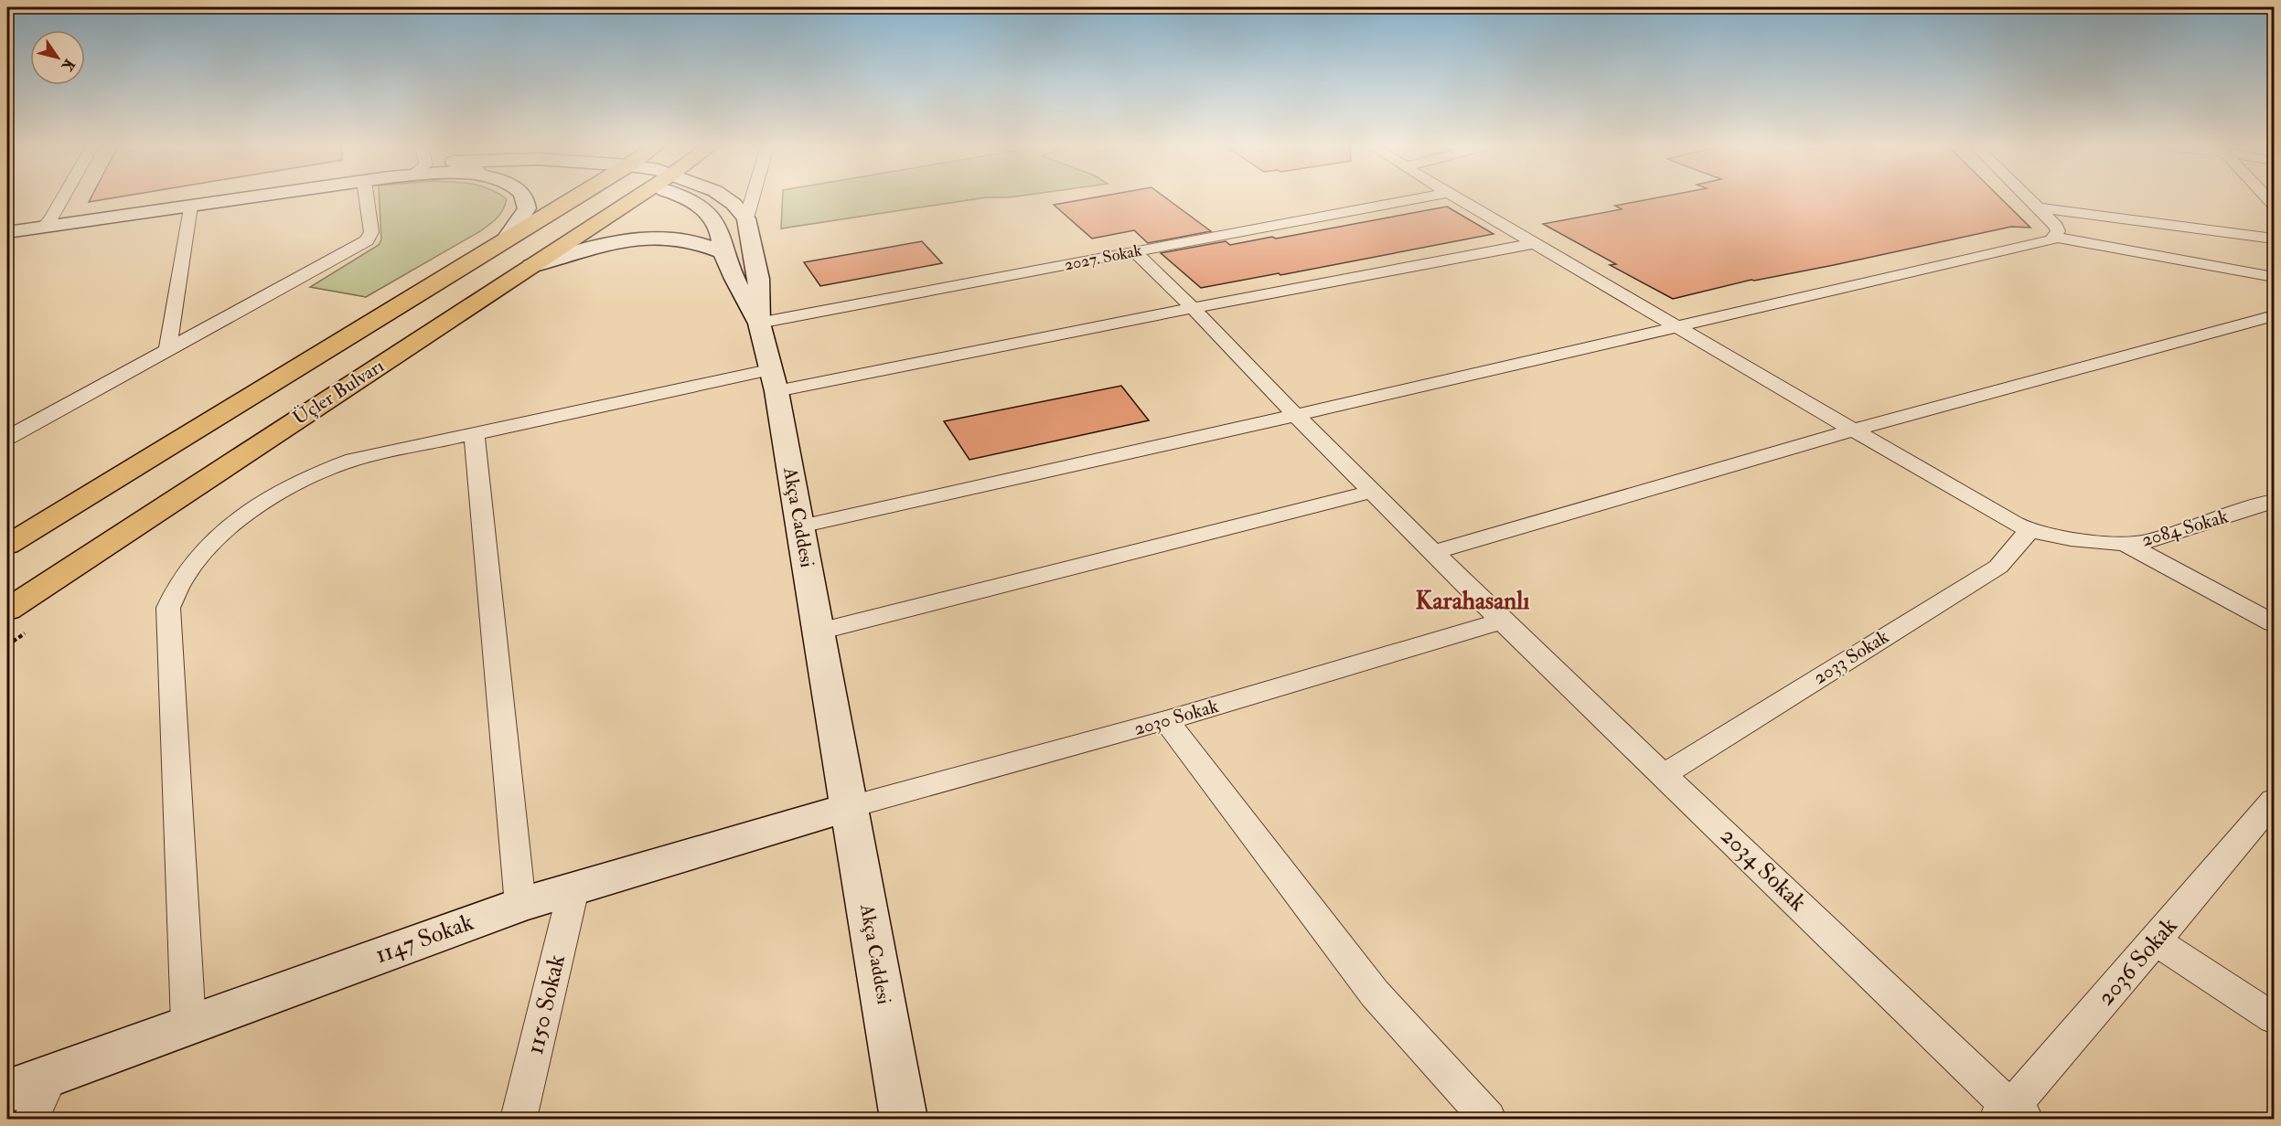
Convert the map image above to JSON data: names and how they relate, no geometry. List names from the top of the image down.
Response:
{
  "streets": {
    "main road": ["Üçler Bulvarı"],
    "street": [
      "2027. Sokak",
      "Akça Caddesi",
      "2084 Sokak",
      "2033 Sokak",
      "2030 Sokak",
      "2034 Sokak",
      "1147 Sokak",
      "2036 Sokak",
      "1150 Sokak"
    ]
  },
  "crossings": [
    ["2027. Sokak", "Akça Caddesi"],
    ["2027. Sokak", "2034 Sokak"],
    ["Akça Caddesi", "2030 Sokak"],
    ["Akça Caddesi", "1147 Sokak"],
    ["2084 Sokak", "2033 Sokak"],
    ["2033 Sokak", "2034 Sokak"],
    ["2030 Sokak", "2034 Sokak"],
    ["2030 Sokak", "1147 Sokak"],
    ["2034 Sokak", "2036 Sokak"],
    ["1147 Sokak", "1150 Sokak"]
  ],
  "districts": ["Karahasanlı"],
  "north": "bottom right"
}
